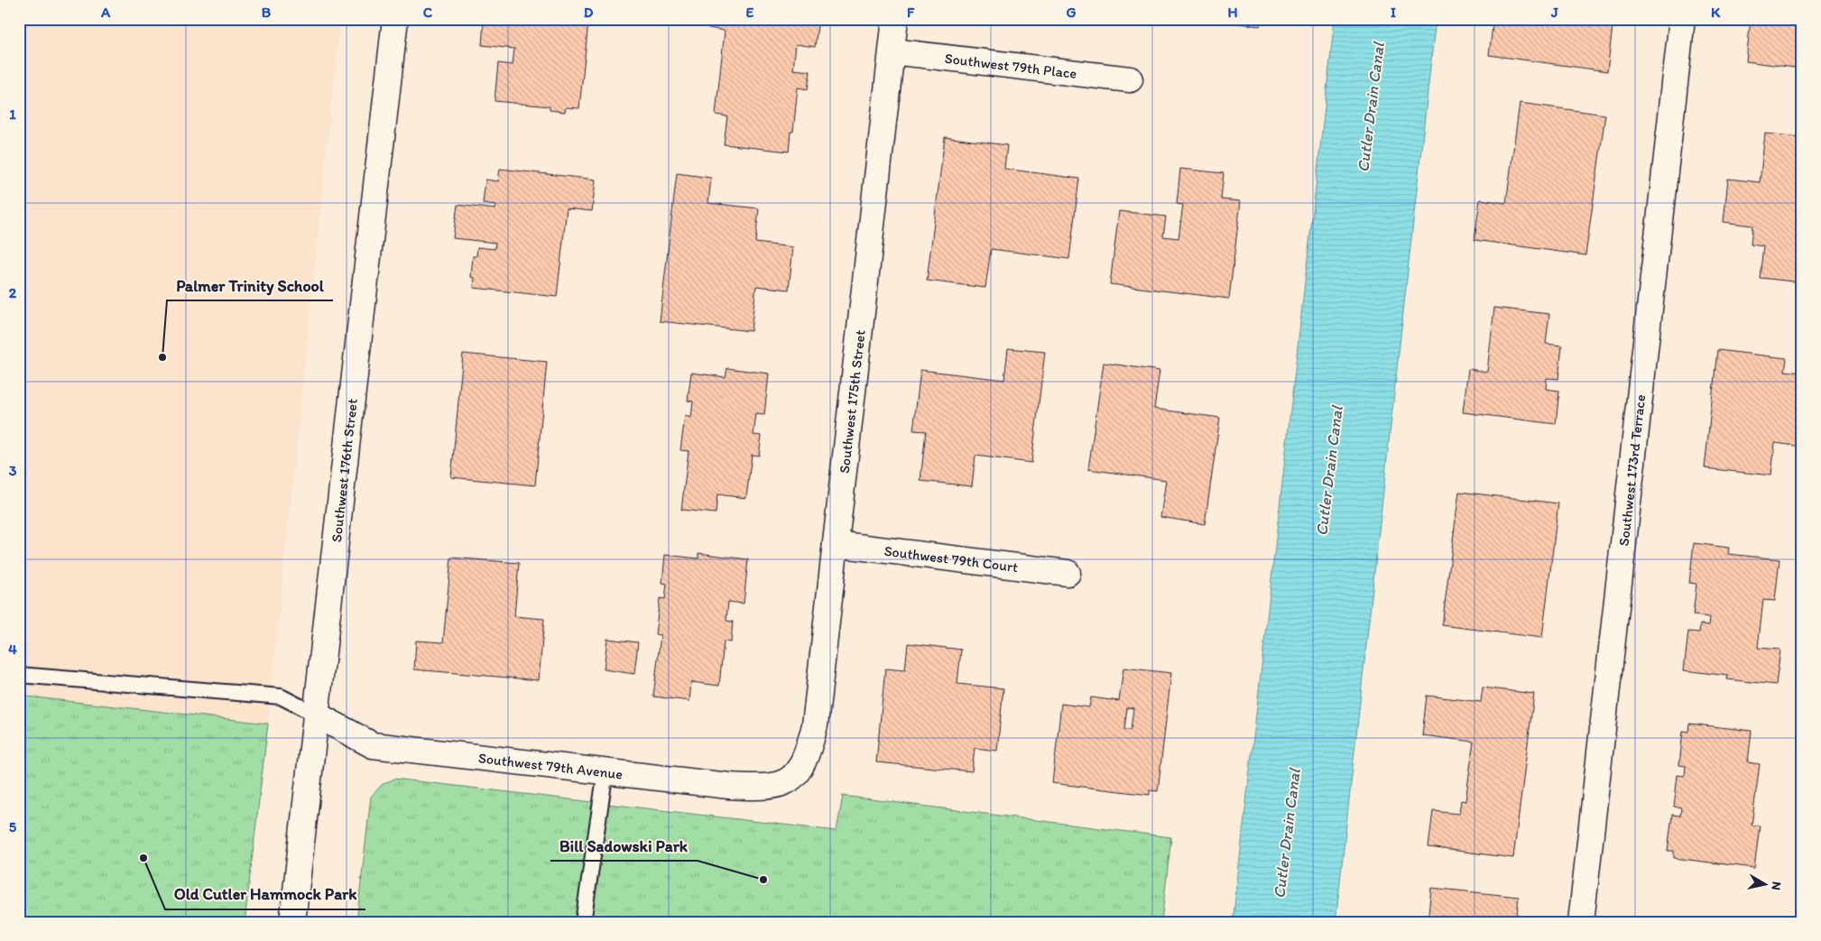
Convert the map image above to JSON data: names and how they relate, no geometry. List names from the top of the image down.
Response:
{
  "streets": {
    "street": [
      "Southwest 79th Place",
      "Southwest 175th Street",
      "Southwest 176th Street",
      "Southwest 173rd Terrace",
      "Southwest 79th Court",
      "Southwest 79th Avenue"
    ]
  },
  "crossings": [
    ["Southwest 79th Place", "Southwest 175th Street"],
    ["Southwest 175th Street", "Southwest 79th Court"],
    ["Southwest 175th Street", "Southwest 79th Avenue"],
    ["Southwest 176th Street", "Southwest 79th Avenue"]
  ],
  "water": ["Cutler Drain Canal"],
  "places": ["Palmer Trinity School", "Old Cutler Hammock Park", "Bill Sadowski Park"],
  "north": "right",
  "grid": {
    "columns": [
      "A",
      "B",
      "C",
      "D",
      "E",
      "F",
      "G",
      "H",
      "I",
      "J",
      "K"
    ],
    "rows": [
      "1",
      "2",
      "3",
      "4",
      "5"
    ]
  }
}
